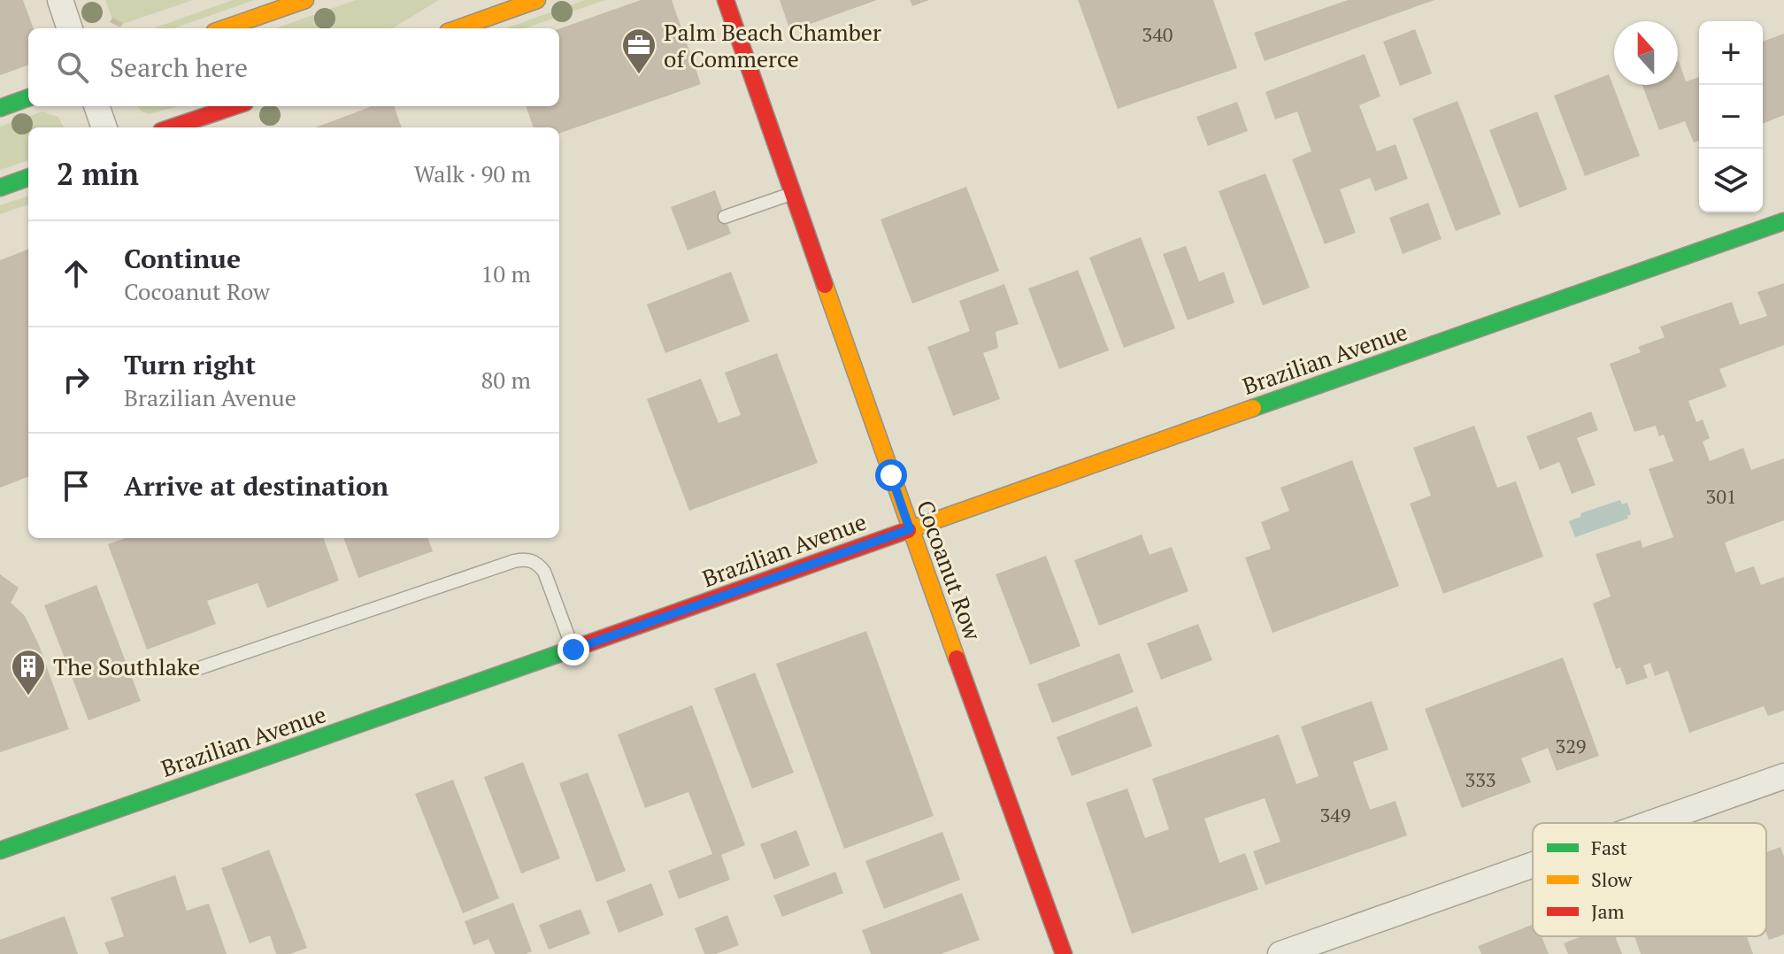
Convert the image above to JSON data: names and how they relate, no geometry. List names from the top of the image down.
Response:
{
  "streets": {
    "street": ["Brazilian Avenue", "Cocoanut Row"]
  },
  "crossings": [
    ["Brazilian Avenue", "Cocoanut Row"]
  ],
  "places": {
    "office": ["Palm Beach Chamber of Commerce"],
    "building": ["The Southlake"]
  },
  "house_numbers": [
    "340",
    "301",
    "329",
    "333",
    "349"
  ],
  "legend": ["Fast", "Slow", "Jam"],
  "north": "top",
  "page": {
    "map_buttons": ["+", "−"],
    "search": "Search here",
    "heading": ["2 min", "Walk · 90 m"],
    "list": [
      ["Continue", "Cocoanut Row", "10 m"],
      ["Turn right", "Brazilian Avenue", "80 m"],
      "Arrive at destination"
    ]
  }
}
